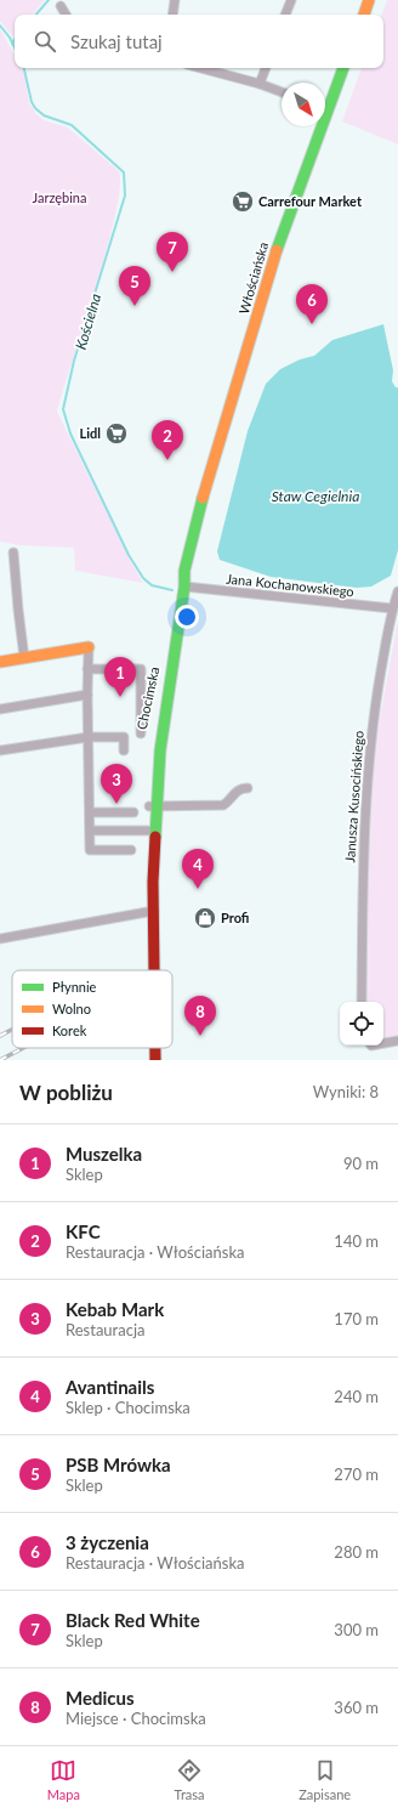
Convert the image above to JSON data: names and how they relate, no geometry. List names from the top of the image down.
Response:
{
  "streets": {
    "main road": ["Włościańska", "Chocimska"],
    "street": ["Jana Kochanowskiego", "Janusza Kusocińskiego"]
  },
  "crossings": [
    ["Włościańska", "Jana Kochanowskiego"],
    ["Włościańska", "Chocimska"],
    ["Jana Kochanowskiego", "Janusza Kusocińskiego"]
  ],
  "water": ["Kościelna", "Staw Cegielnia"],
  "parks": ["Jarzębina"],
  "places": {
    "supermarket": ["Carrefour Market", "Lidl"],
    "shop": ["Profi"]
  },
  "legend": ["Płynnie", "Wolno", "Korek"],
  "north": "bottom right",
  "page": {
    "search": "Szukaj tutaj",
    "pins": [
      "7",
      "5",
      "6",
      "2",
      "1",
      "3",
      "4",
      "8"
    ],
    "heading": ["W pobliżu", "Wyniki: 8"],
    "list": [
      {
        "mark": "1",
        "name": "Muszelka",
        "note": "Sklep",
        "value": "90 m"
      },
      {
        "mark": "2",
        "name": "KFC",
        "note": "Restauracja · Włościańska",
        "value": "140 m"
      },
      {
        "mark": "3",
        "name": "Kebab Mark",
        "note": "Restauracja",
        "value": "170 m"
      },
      {
        "mark": "4",
        "name": "Avantinails",
        "note": "Sklep · Chocimska",
        "value": "240 m"
      },
      {
        "mark": "5",
        "name": "PSB Mrówka",
        "note": "Sklep",
        "value": "270 m"
      },
      {
        "mark": "6",
        "name": "3 życzenia",
        "note": "Restauracja · Włościańska",
        "value": "280 m"
      },
      {
        "mark": "7",
        "name": "Black Red White",
        "note": "Sklep",
        "value": "300 m"
      },
      {
        "mark": "8",
        "name": "Medicus",
        "note": "Miejsce · Chocimska",
        "value": "360 m"
      }
    ],
    "nav": ["Mapa", "Trasa", "Zapisane"]
  }
}
